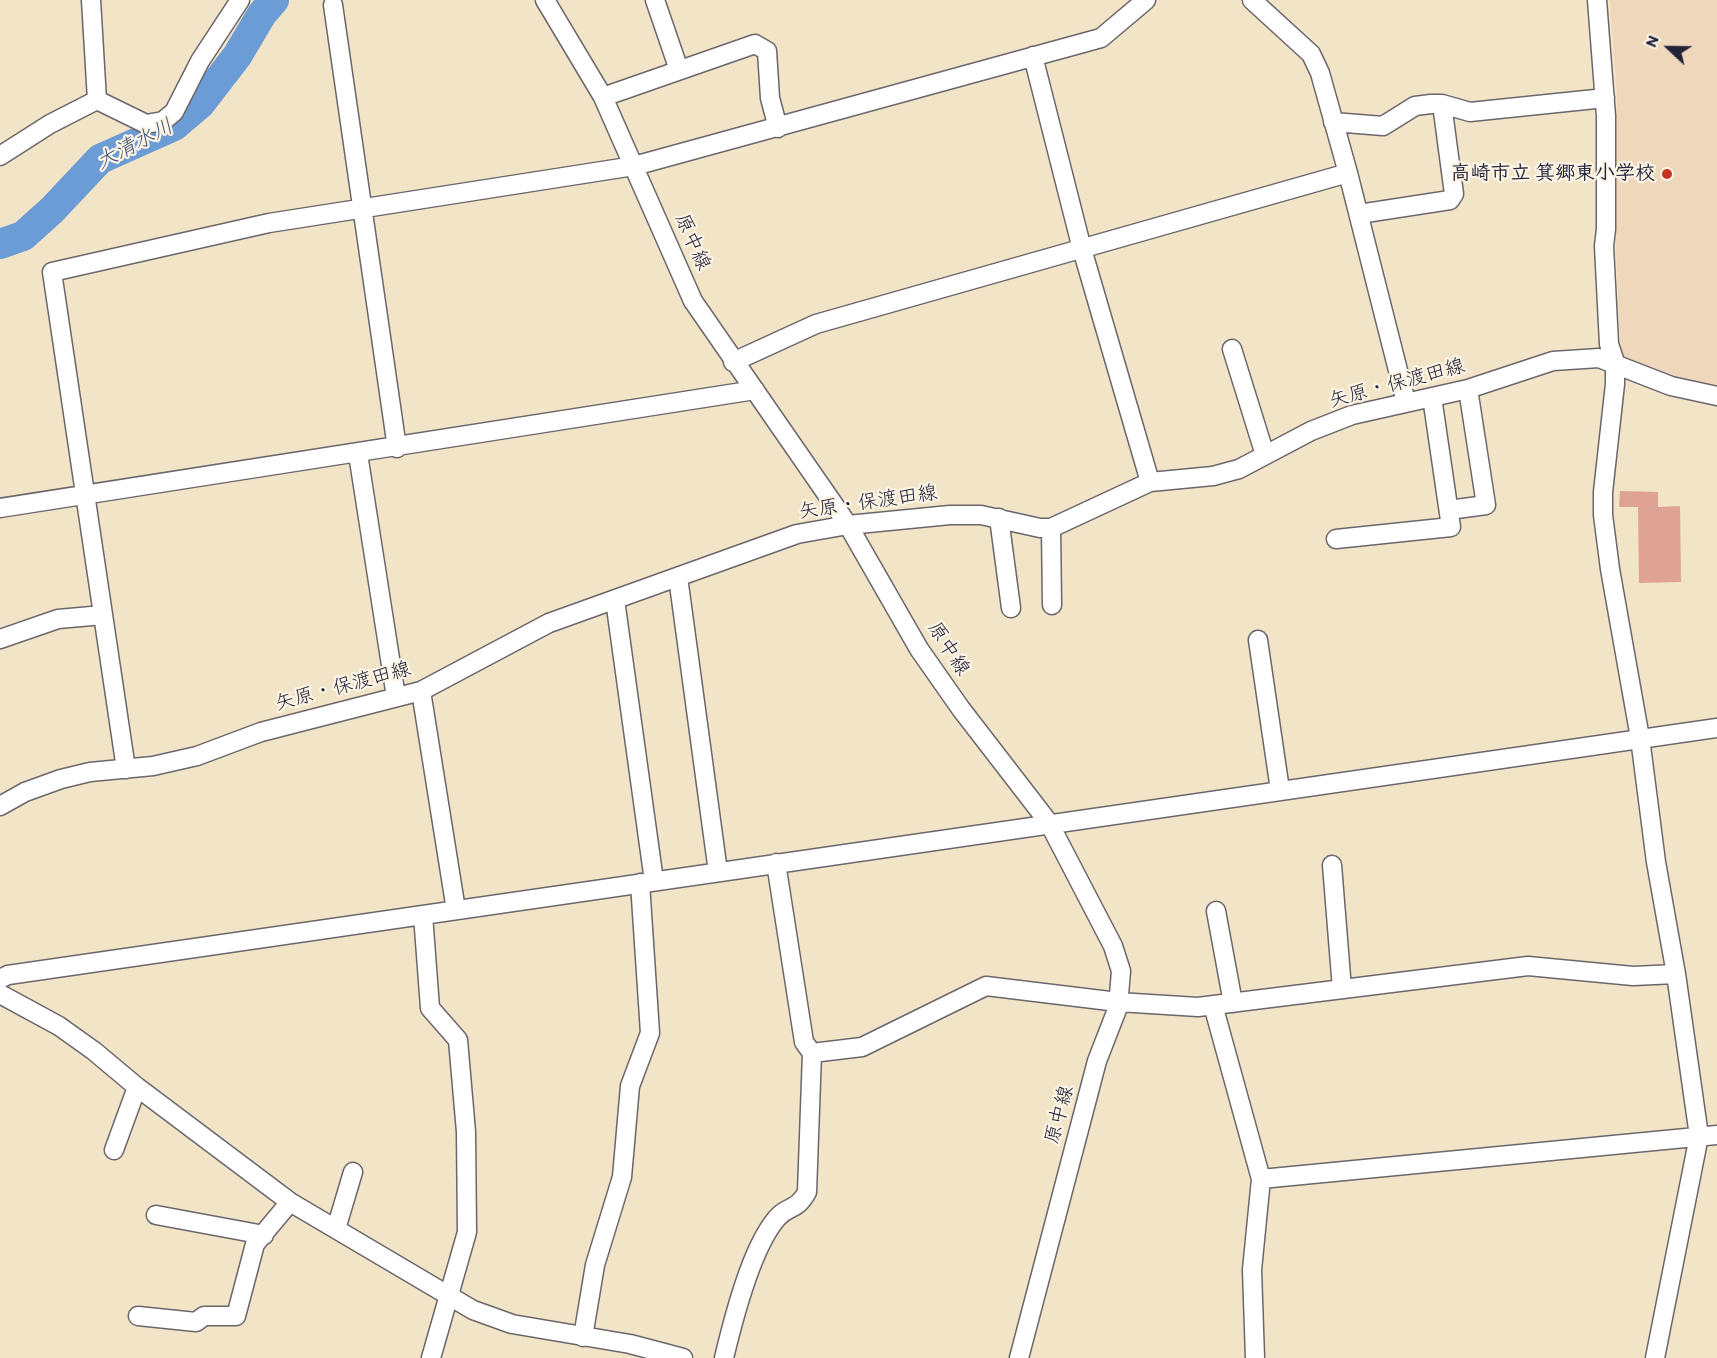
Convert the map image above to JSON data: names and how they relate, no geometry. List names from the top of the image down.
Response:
{
  "streets": {
    "street": ["原中線", "矢原・保渡田線"]
  },
  "crossings": [
    ["原中線", "矢原・保渡田線"]
  ],
  "water": ["大清水川"],
  "places": ["高崎市立 箕郷東小学校"],
  "north": "left"
}
